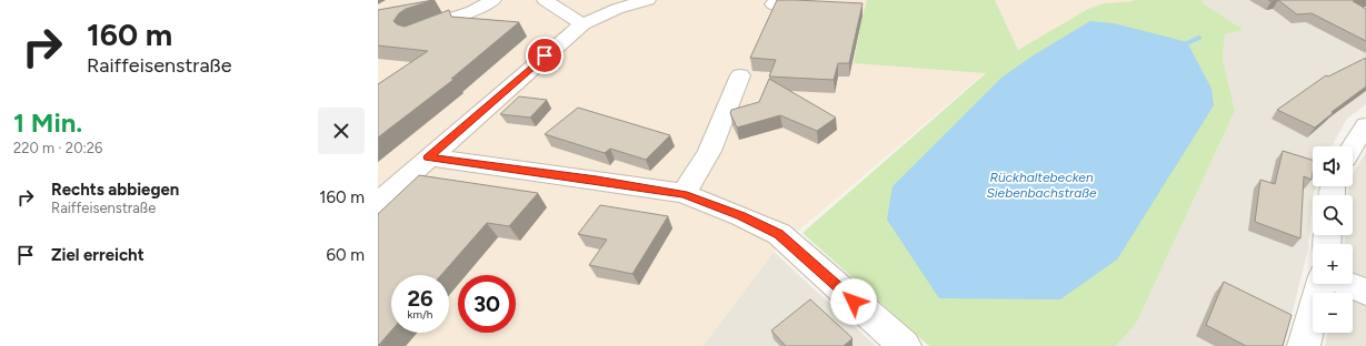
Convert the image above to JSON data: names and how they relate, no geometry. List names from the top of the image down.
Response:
{
  "water": ["Rückhaltebecken Siebenbachstraße"],
  "page": {
    "turn": ["160 m", "Raiffeisenstraße"],
    "heading": ["1 Min.", "220 m · 20:26"],
    "map_buttons": ["+", "−"],
    "list": [
      {
        "name": "Rechts abbiegen",
        "note": "Raiffeisenstraße",
        "value": "160 m"
      },
      {
        "name": "Ziel erreicht",
        "value": "60 m"
      }
    ],
    "speed": "26 km/h",
    "limit": "30"
  }
}
